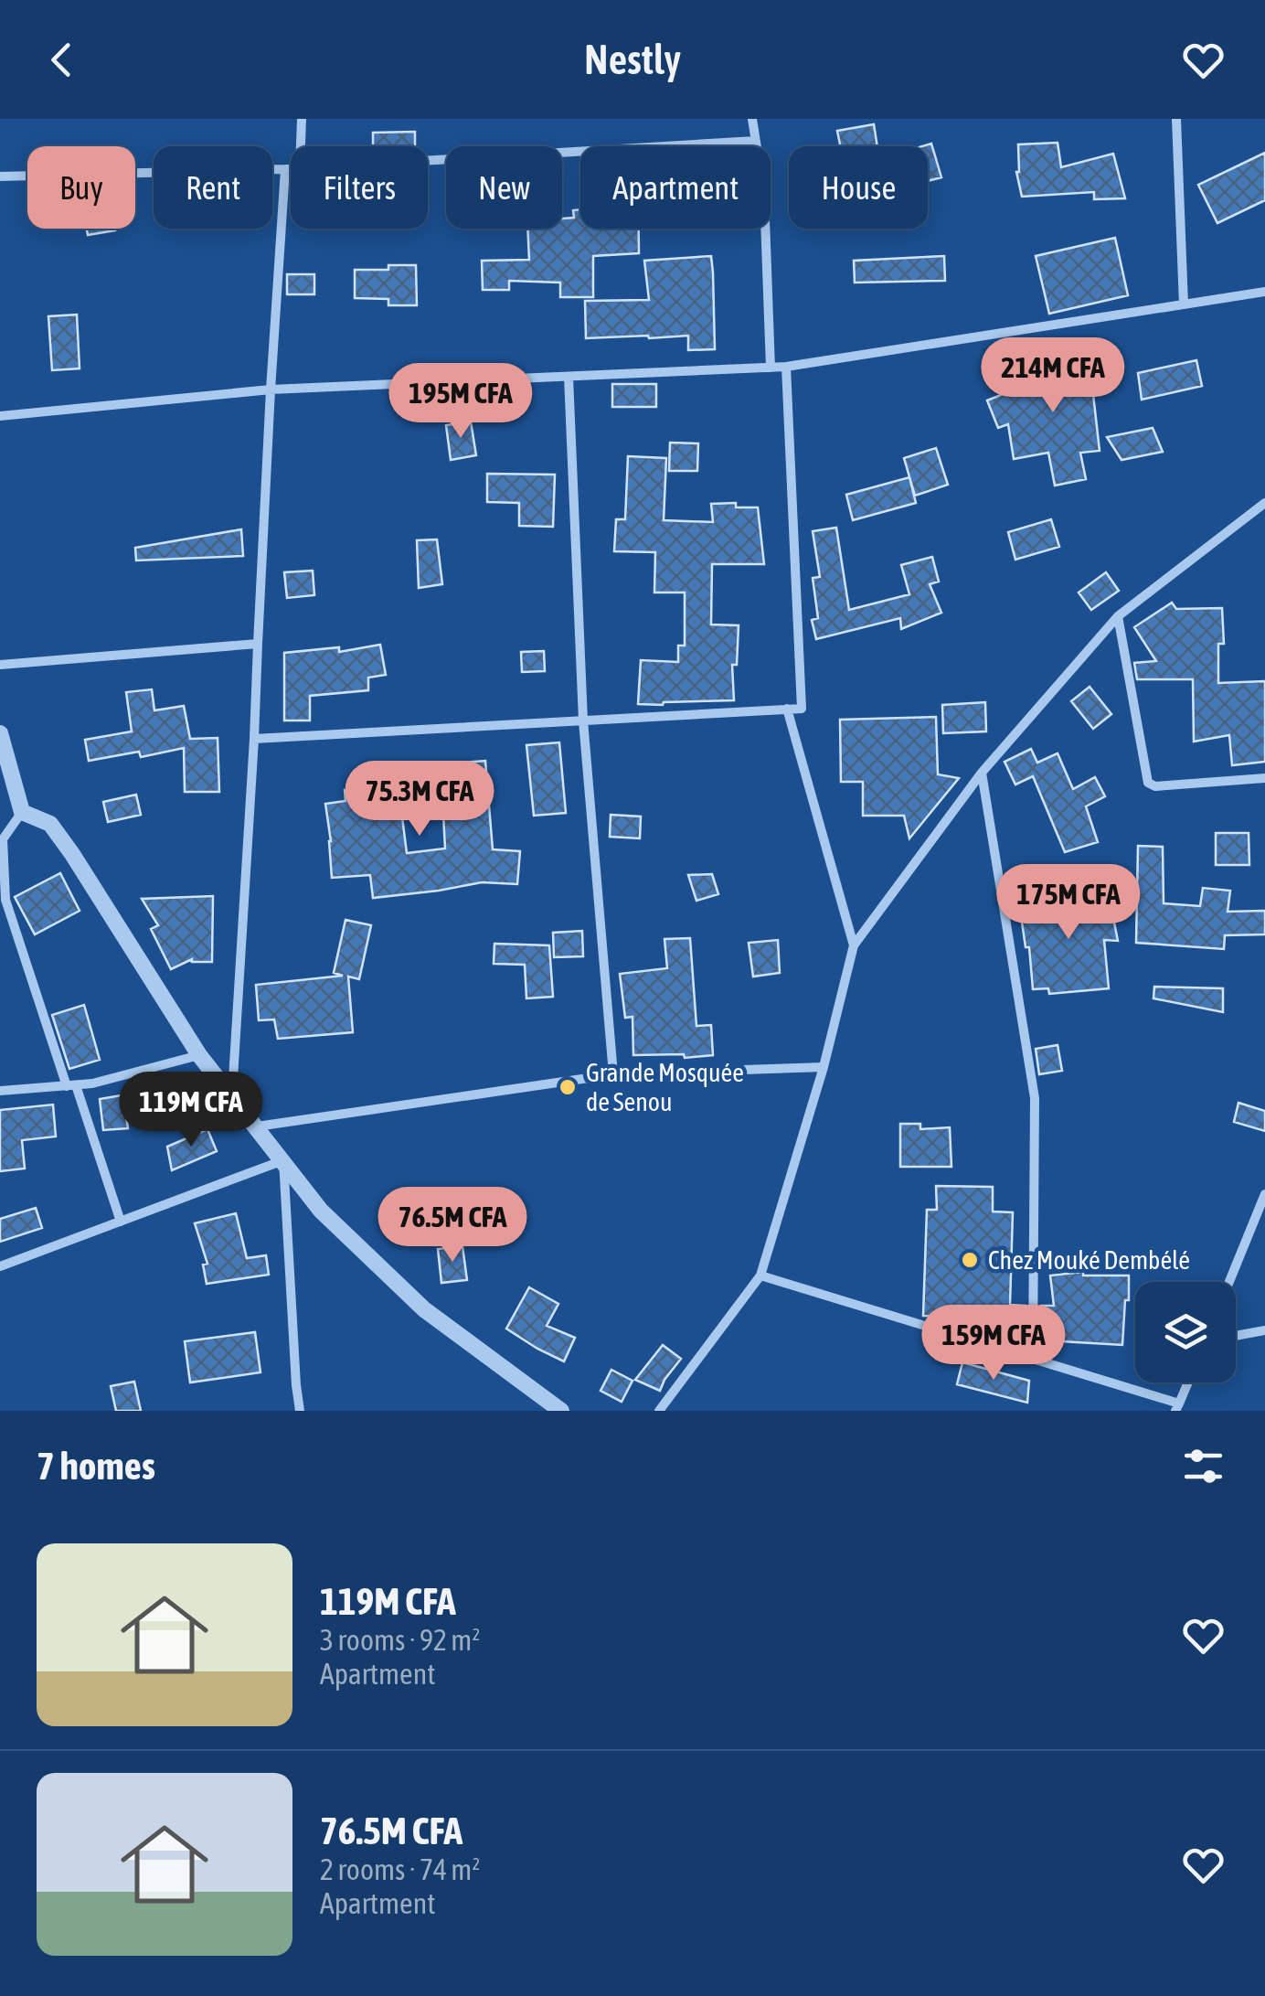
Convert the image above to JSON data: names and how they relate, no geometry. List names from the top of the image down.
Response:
{
  "places": ["Grande Mosquée de Senou", "Chez Mouké Dembélé"],
  "page": {
    "header": "Nestly",
    "chip": [
      "Buy",
      "Rent",
      "Filters",
      "New",
      "Apartment",
      "House"
    ],
    "price": [
      "214M CFA",
      "195M CFA",
      "75.3M CFA",
      "175M CFA",
      "119M CFA",
      "76.5M CFA",
      "159M CFA"
    ],
    "heading": "7 homes",
    "list": [
      {
        "name": "119M CFA",
        "note": "3 rooms · 92 m² · Apartment"
      },
      {
        "name": "76.5M CFA",
        "note": "2 rooms · 74 m² · Apartment"
      }
    ]
  }
}
